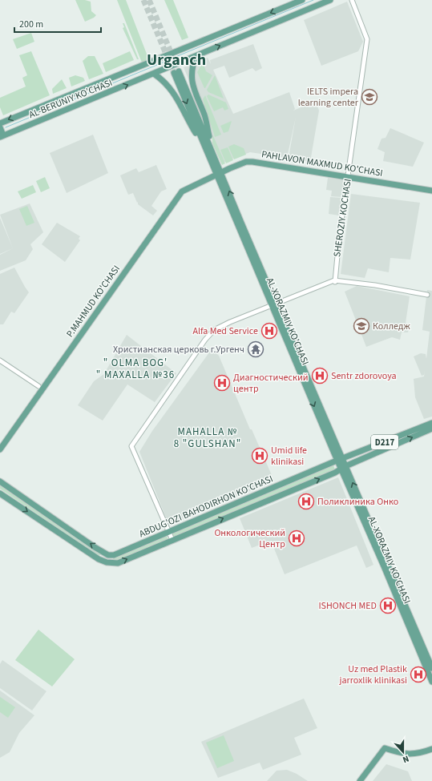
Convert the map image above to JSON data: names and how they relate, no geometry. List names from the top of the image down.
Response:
{
  "streets": {
    "main road": [
      "AL-BERUNIY KO’CHASI",
      "PAHLAVON MAXMUD KO'CHASI",
      "P.MAHMUD KO'CHASI",
      "AL-XORAZMIY KO’CHASI",
      "D217",
      "ABDUG’OZI BAHODIRHON KO’CHASI"
    ],
    "street": ["SHEROZIY KOCHASI"]
  },
  "crossings": [
    ["PAHLAVON MAXMUD KO'CHASI", "SHEROZIY KOCHASI"],
    ["PAHLAVON MAXMUD KO'CHASI", "P.MAHMUD KO'CHASI"],
    ["PAHLAVON MAXMUD KO'CHASI", "AL-XORAZMIY KO’CHASI"],
    ["P.MAHMUD KO'CHASI", "AL-XORAZMIY KO’CHASI"],
    ["AL-XORAZMIY KO’CHASI", "ABDUG’OZI BAHODIRHON KO’CHASI"]
  ],
  "districts": ["Urganch", "\" OLMA BOG' \" MAXALLA №36", "MAHALLA № 8 \"GULSHAN\""],
  "places": {
    "school or university": ["IELTS impera learning center", "Колледж"],
    "hospital": [
      "Alfa Med Service",
      "Sentr zdorovoya",
      "Диагностический центр",
      "Umid life klinikasi",
      "Поликлиника Онко",
      "Онкологический Центр",
      "ISHONCH MED",
      "Uz med Plastik jarroxlik klinikasi"
    ],
    "temple": ["Христианская церковь г.Ургенч"]
  },
  "scale_bar": "200 m",
  "north": "bottom"
}
